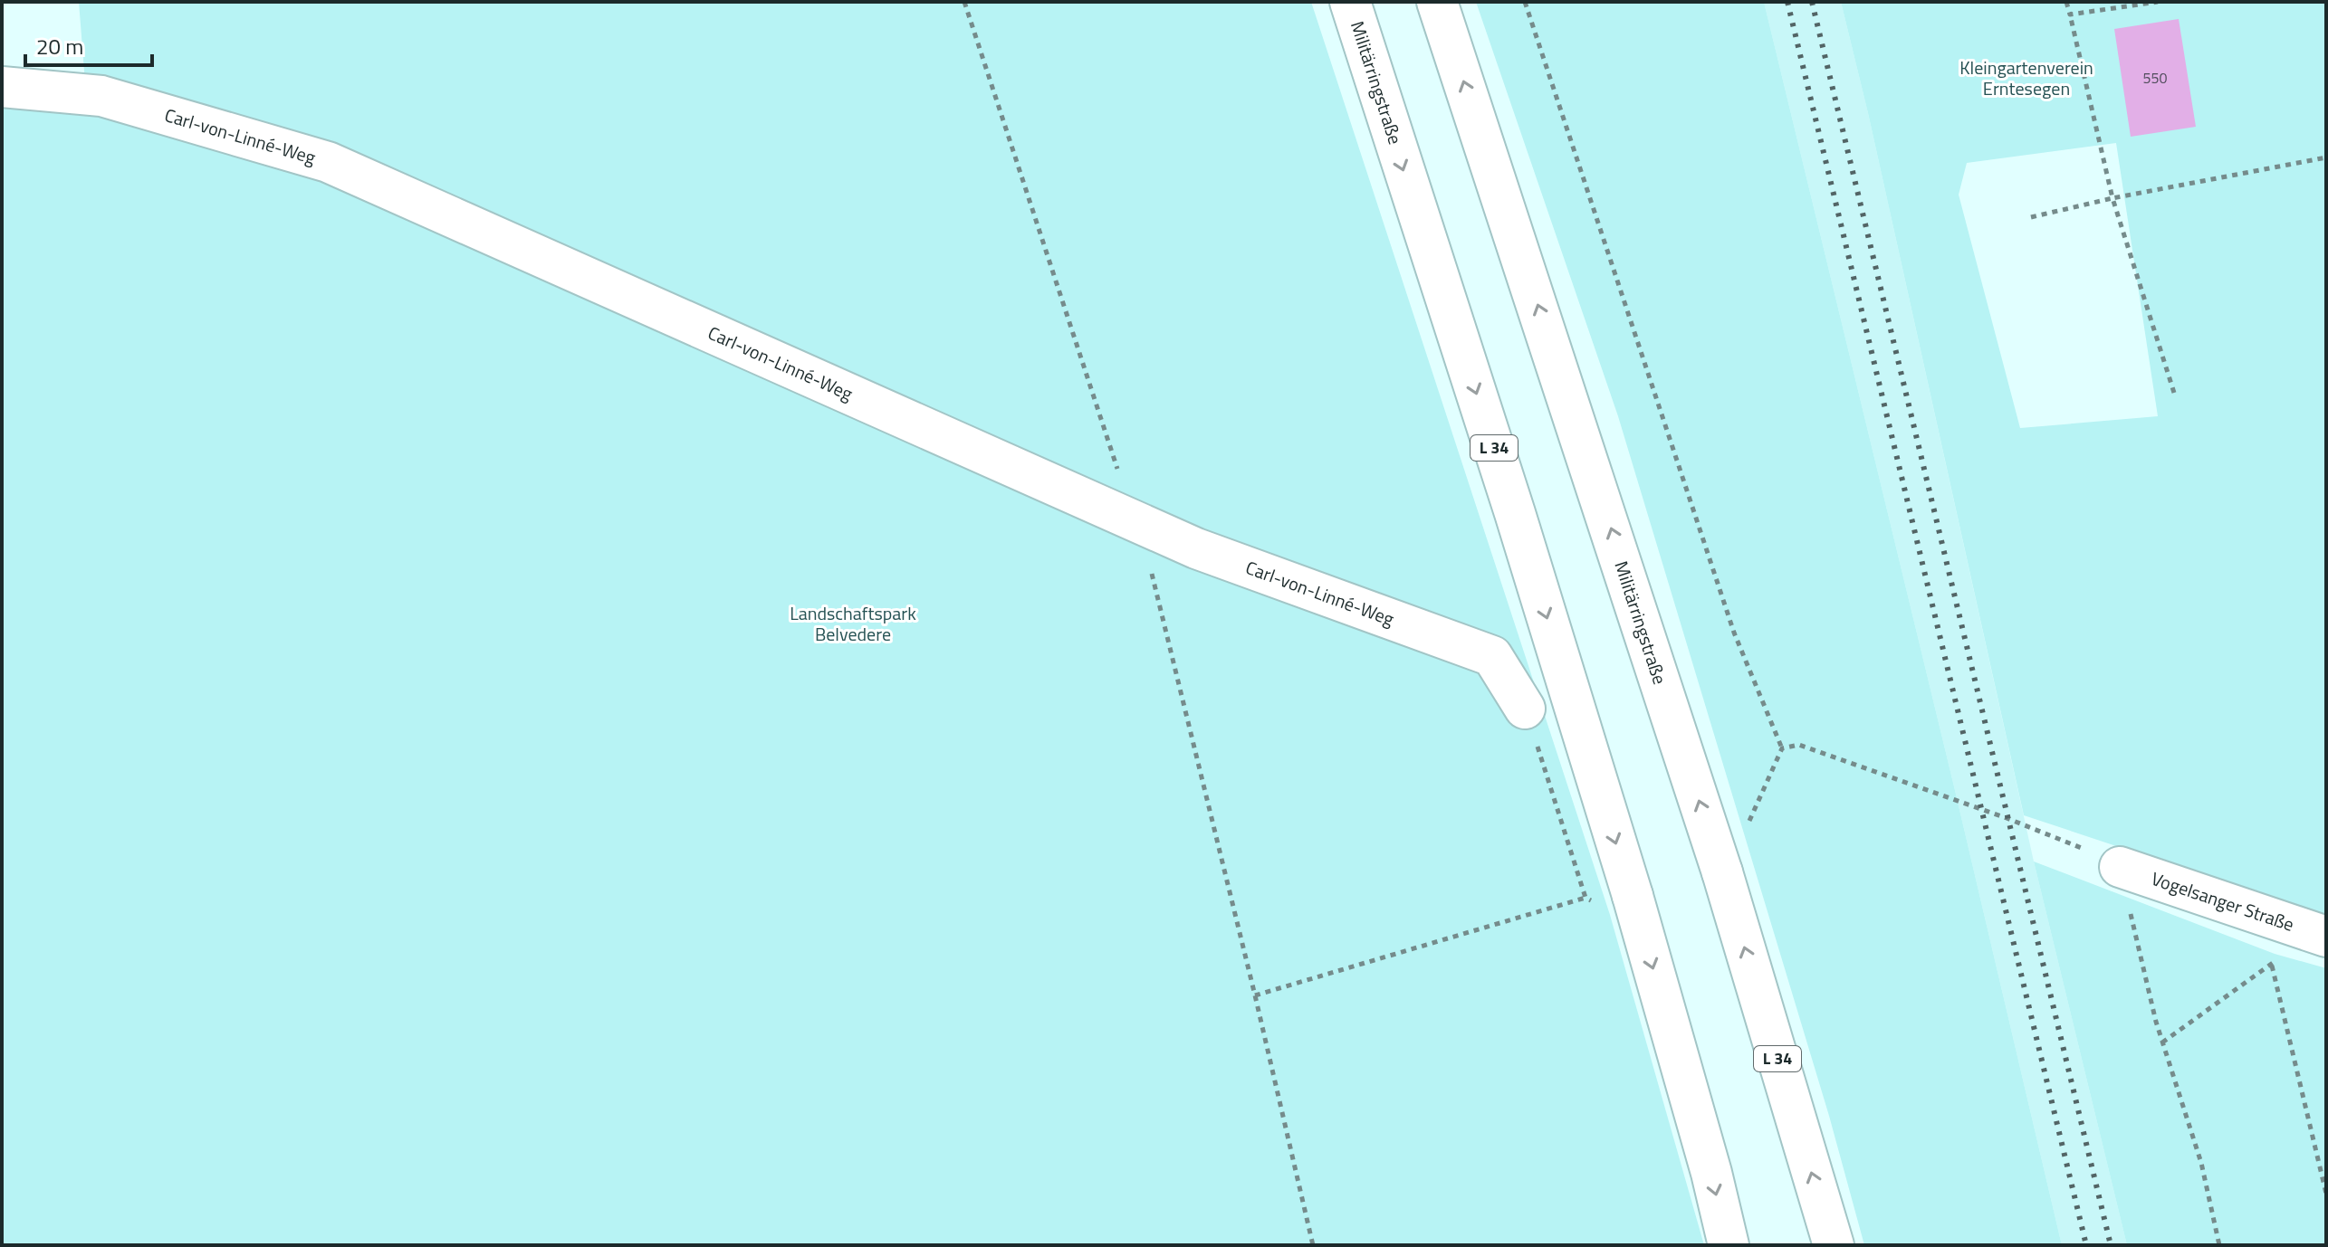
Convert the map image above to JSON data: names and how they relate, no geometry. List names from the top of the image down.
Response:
{
  "streets": {
    "main road": [
      "Militärringstraße",
      "Carl-von-Linné-Weg",
      "L 34",
      "Vogelsanger Straße"
    ]
  },
  "parks": ["Kleingartenverein Erntesegen", "Landschaftspark Belvedere"],
  "house_numbers": ["550"],
  "scale_bar": "20 m"
}
